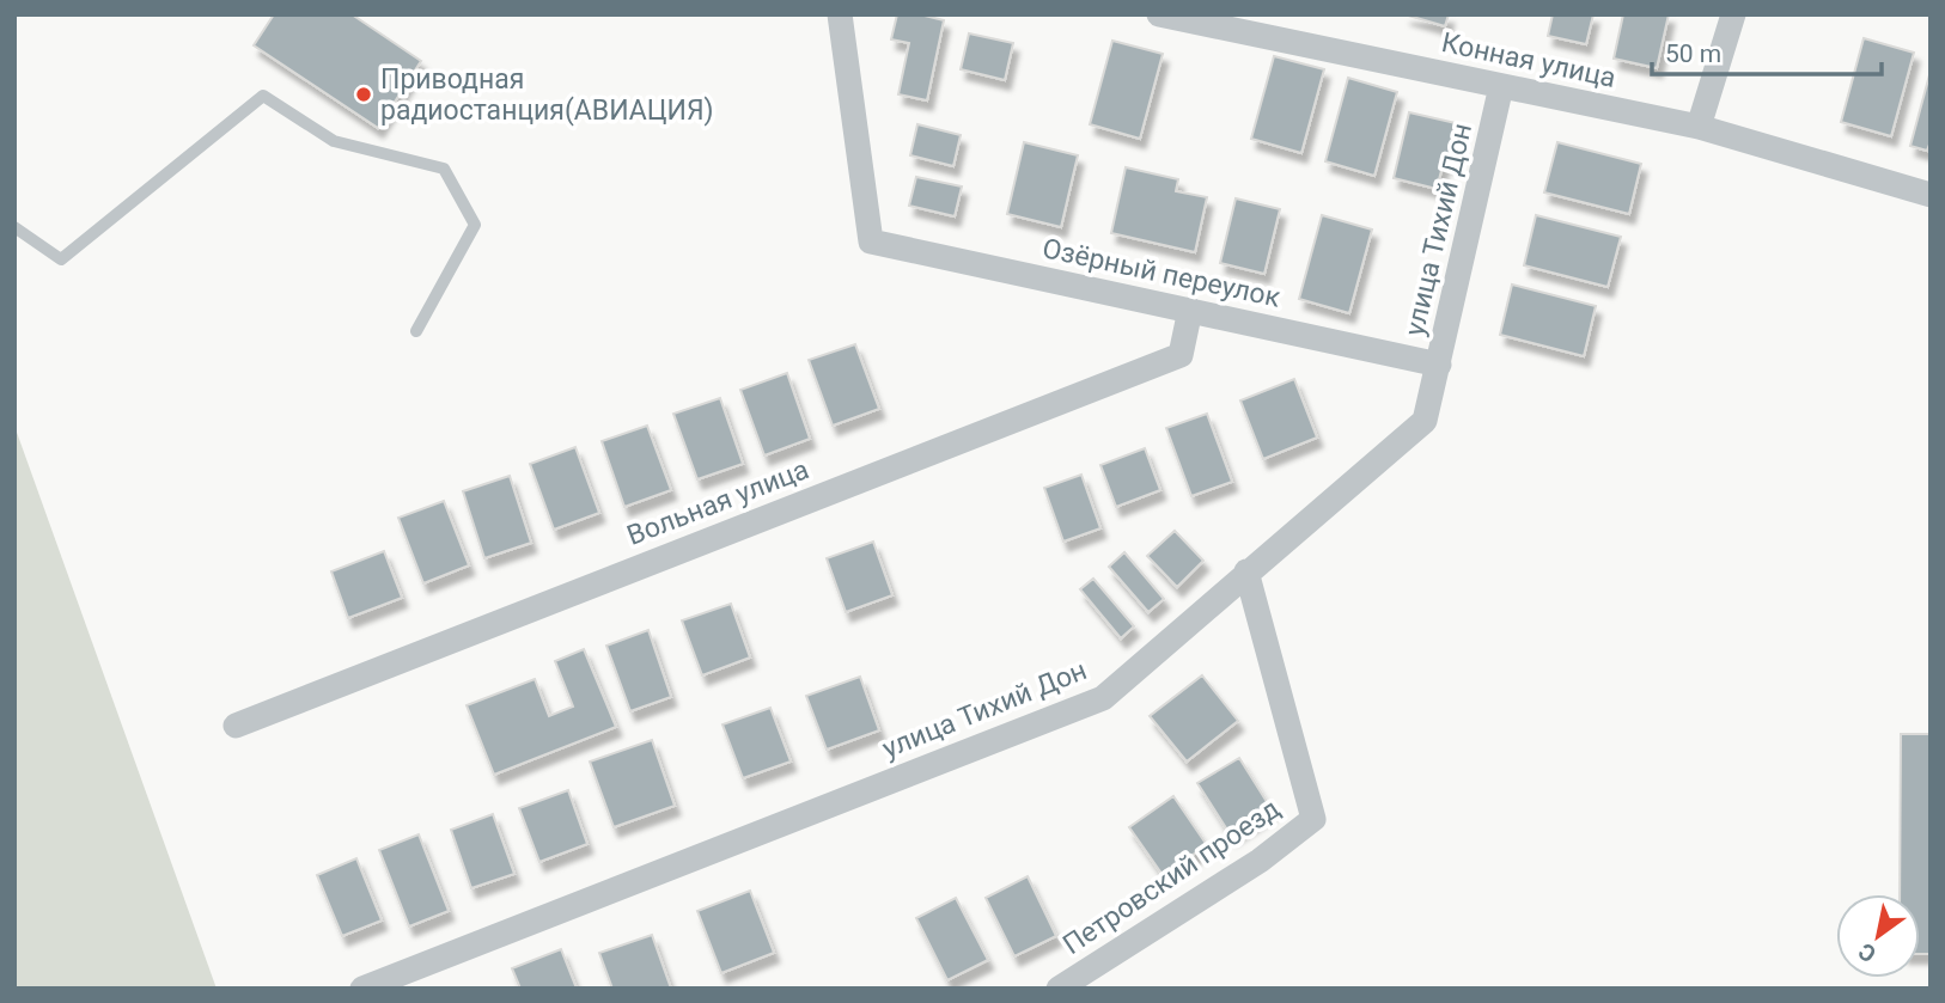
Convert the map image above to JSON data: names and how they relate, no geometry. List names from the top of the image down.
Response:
{
  "streets": {
    "street": [
      "Конная улица",
      "улица Тихий Дон",
      "Озёрный переулок",
      "Вольная улица",
      "Петровский проезд"
    ]
  },
  "crossings": [
    ["Конная улица", "улица Тихий Дон"],
    ["улица Тихий Дон", "Озёрный переулок"],
    ["улица Тихий Дон", "Петровский проезд"],
    ["Озёрный переулок", "Вольная улица"]
  ],
  "places": ["Приводная радиостанция(АВИАЦИЯ)"],
  "scale_bar": "50 m",
  "north": "bottom left"
}
